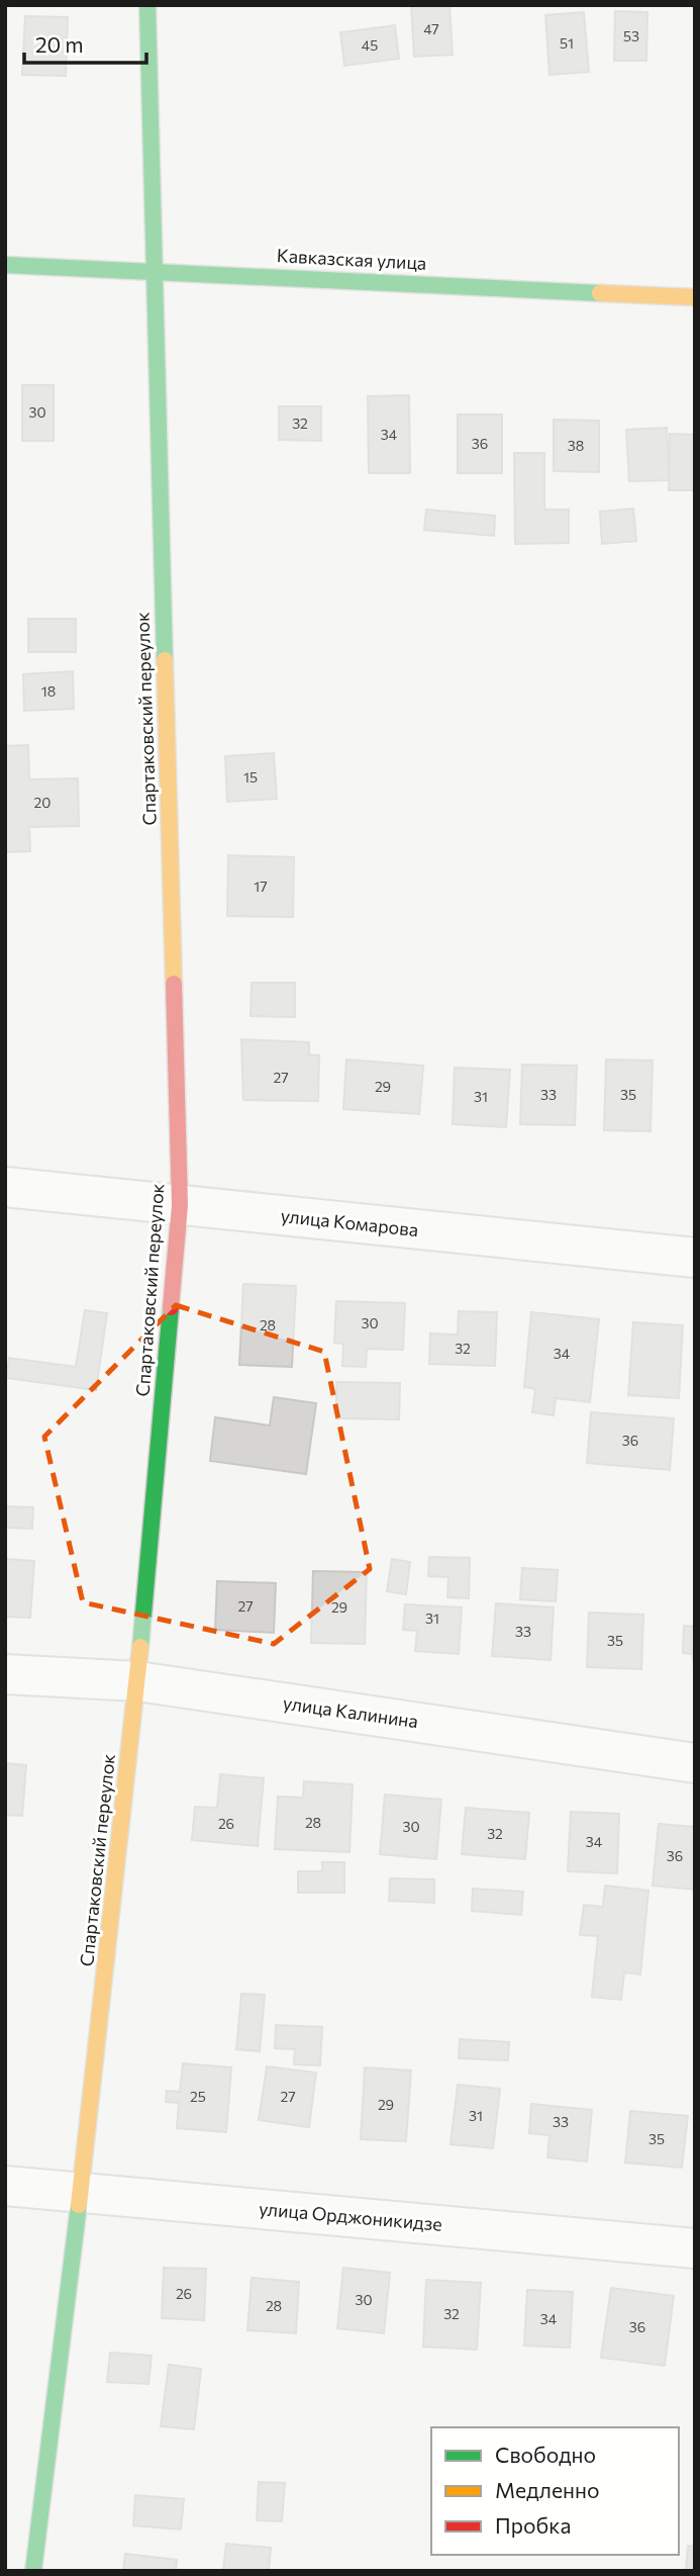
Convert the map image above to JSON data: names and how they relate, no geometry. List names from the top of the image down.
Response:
{
  "streets": {
    "street": [
      "Кавказская улица",
      "Спартаковский переулок",
      "улица Комарова",
      "улица Калинина",
      "улица Орджоникидзе"
    ]
  },
  "crossings": [
    ["Кавказская улица", "Спартаковский переулок"],
    ["Спартаковский переулок", "улица Комарова"],
    ["Спартаковский переулок", "улица Калинина"],
    ["Спартаковский переулок", "улица Орджоникидзе"]
  ],
  "house_numbers": [
    "47",
    "53",
    "51",
    "45",
    "30",
    "32",
    "34",
    "36",
    "38",
    "18",
    "15",
    "20",
    "17",
    "27",
    "29",
    "33",
    "35",
    "31",
    "30",
    "28",
    "32",
    "34",
    "36",
    "27",
    "29",
    "31",
    "33",
    "35",
    "28",
    "26",
    "30",
    "32",
    "34",
    "36",
    "25",
    "27",
    "29",
    "31",
    "33",
    "35",
    "26",
    "30",
    "28",
    "32",
    "34",
    "36"
  ],
  "legend": ["Свободно", "Медленно", "Пробка"],
  "scale_bar": "20 m"
}
